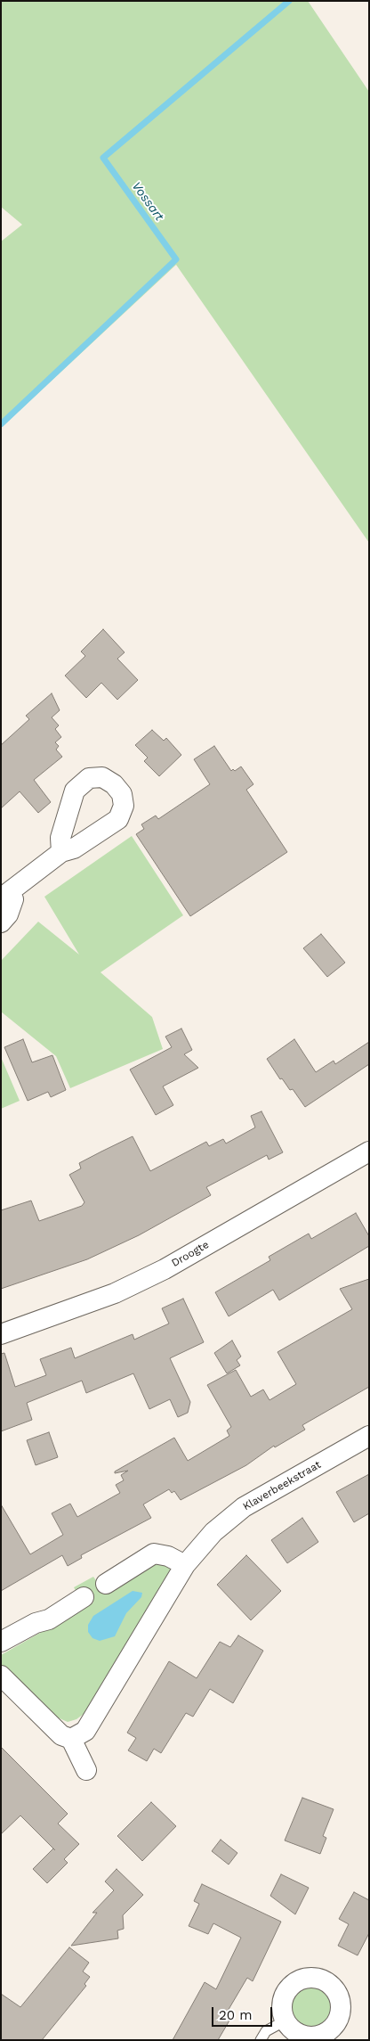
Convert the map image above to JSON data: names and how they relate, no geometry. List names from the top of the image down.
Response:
{
  "streets": {
    "street": ["Droogte", "Klaverbeekstraat"]
  },
  "water": ["Vossart"],
  "scale_bar": "20 m"
}
